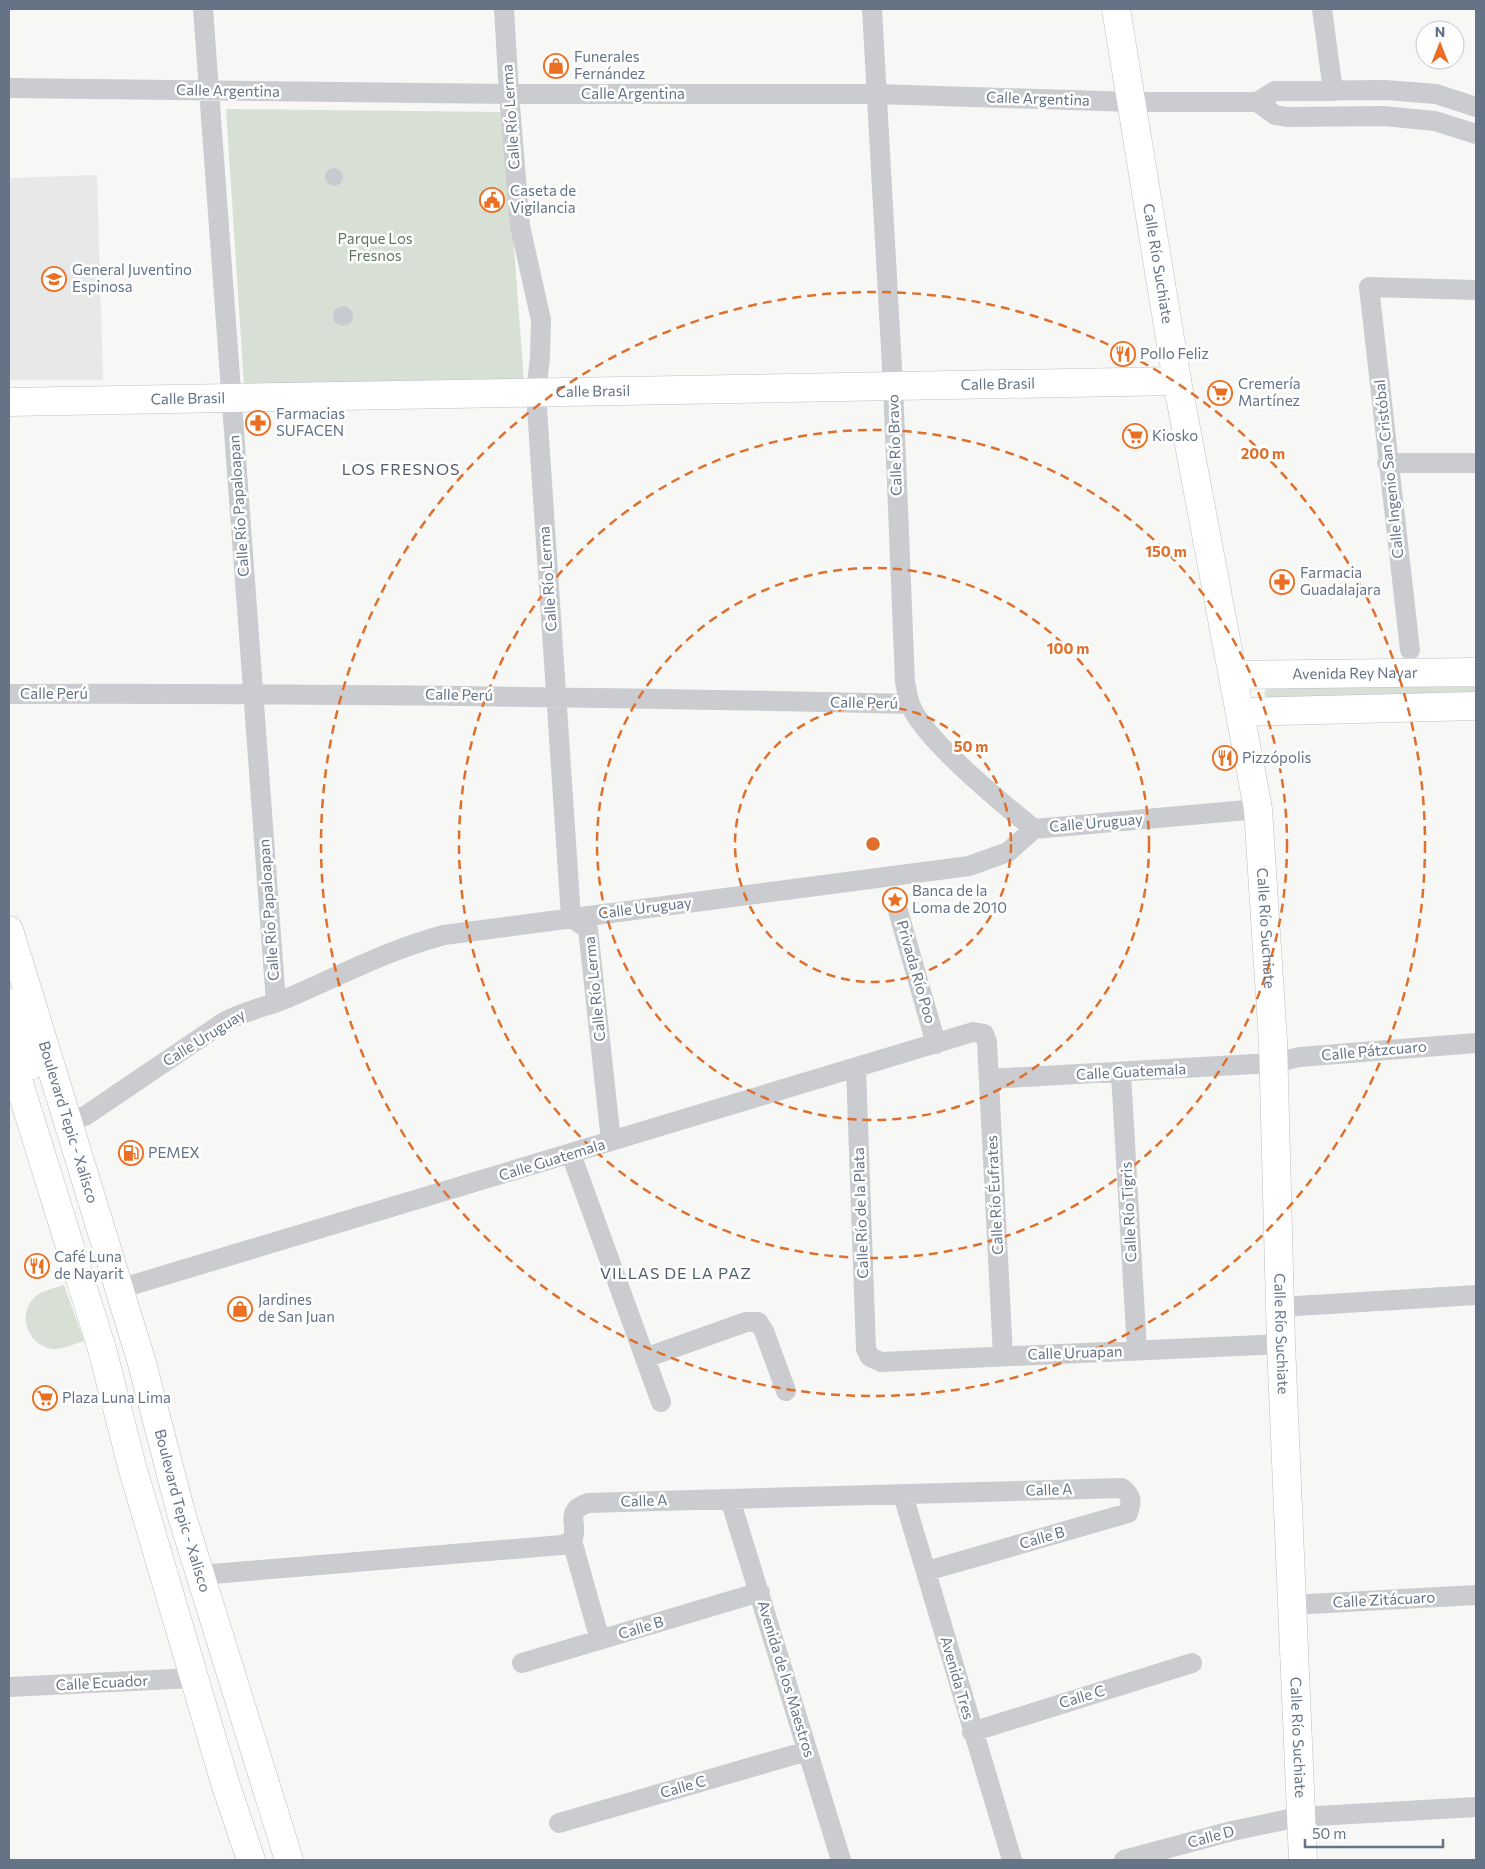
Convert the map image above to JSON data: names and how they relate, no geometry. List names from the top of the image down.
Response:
{
  "streets": {
    "main road": [
      "Calle Río Suchiate",
      "Calle Brasil",
      "Avenida Rey Nayar",
      "Boulevard Tepic - Xalisco"
    ],
    "street": [
      "Calle Argentina",
      "Calle Río Lerma",
      "Calle Río Bravo",
      "Calle Ingenio San Cristóbal",
      "Calle Río Papaloapan",
      "Calle Perú",
      "Calle Uruguay",
      "Privada Río Poo",
      "Calle Pátzcuaro",
      "Calle Guatemala",
      "Calle Río Éufrates",
      "Calle Río Tigris",
      "Calle Río de la Plata",
      "Calle Uruapan",
      "Calle A",
      "Calle B",
      "Calle Zitácuaro",
      "Avenida Tres",
      "Avenida de los Maestros",
      "Calle Ecuador",
      "Calle C",
      "Calle D"
    ]
  },
  "crossings": [
    ["Calle Argentina", "Calle Río Lerma"],
    ["Calle Argentina", "Calle Río Suchiate"],
    ["Calle Argentina", "Calle Río Bravo"],
    ["Calle Argentina", "Calle Río Papaloapan"],
    ["Calle Río Lerma", "Calle Brasil"],
    ["Calle Río Lerma", "Calle Perú"],
    ["Calle Río Lerma", "Calle Uruguay"],
    ["Calle Río Lerma", "Calle Guatemala"],
    ["Calle Río Suchiate", "Calle Brasil"],
    ["Calle Río Suchiate", "Avenida Rey Nayar"],
    ["Calle Río Suchiate", "Calle Uruguay"],
    ["Calle Río Suchiate", "Calle Pátzcuaro"],
    ["Calle Río Suchiate", "Calle Guatemala"],
    ["Calle Río Suchiate", "Calle Uruapan"],
    ["Calle Río Suchiate", "Calle Zitácuaro"],
    ["Calle Río Suchiate", "Calle D"],
    ["Calle Brasil", "Calle Río Bravo"],
    ["Calle Brasil", "Calle Río Papaloapan"],
    ["Calle Río Bravo", "Calle Perú"],
    ["Calle Río Bravo", "Calle Uruguay"],
    ["Calle Río Papaloapan", "Calle Perú"],
    ["Calle Río Papaloapan", "Calle Uruguay"],
    ["Calle Uruguay", "Boulevard Tepic - Xalisco"],
    ["Privada Río Poo", "Calle Guatemala"],
    ["Calle Pátzcuaro", "Calle Guatemala"],
    ["Calle Guatemala", "Boulevard Tepic - Xalisco"],
    ["Calle Guatemala", "Calle Río Éufrates"],
    ["Calle Guatemala", "Calle Río Tigris"],
    ["Calle Guatemala", "Calle Río de la Plata"],
    ["Calle Río Éufrates", "Calle Uruapan"],
    ["Calle Río Tigris", "Calle Uruapan"],
    ["Calle Río de la Plata", "Calle Uruapan"],
    ["Calle A", "Calle B"],
    ["Calle A", "Avenida Tres"],
    ["Calle A", "Avenida de los Maestros"],
    ["Calle B", "Avenida Tres"],
    ["Calle B", "Avenida de los Maestros"],
    ["Avenida Tres", "Calle C"],
    ["Avenida de los Maestros", "Calle C"]
  ],
  "districts": ["LOS FRESNOS", "VILLAS DE LA PAZ"],
  "parks": ["Parque Los Fresnos"],
  "places": {
    "shop": ["Funerales Fernández", "Jardines de San Juan"],
    "public building": ["Caseta de Vigilancia"],
    "school or university": ["General Juventino Espinosa"],
    "restaurant": ["Pollo Feliz", "Pizzópolis", "Café Luna de Nayarit"],
    "supermarket": ["Cremería Martínez", "Kiosko", "Plaza Luna Lima"],
    "pharmacy": ["Farmacias SUFACEN", "Farmacia Guadalajara"],
    "place": ["Banca de la Loma de 2010"],
    "fuel station": ["PEMEX"]
  },
  "scale_bar": "50 m",
  "north": "top",
  "rings": [
    "200 m",
    "150 m",
    "100 m",
    "50 m"
  ]
}
